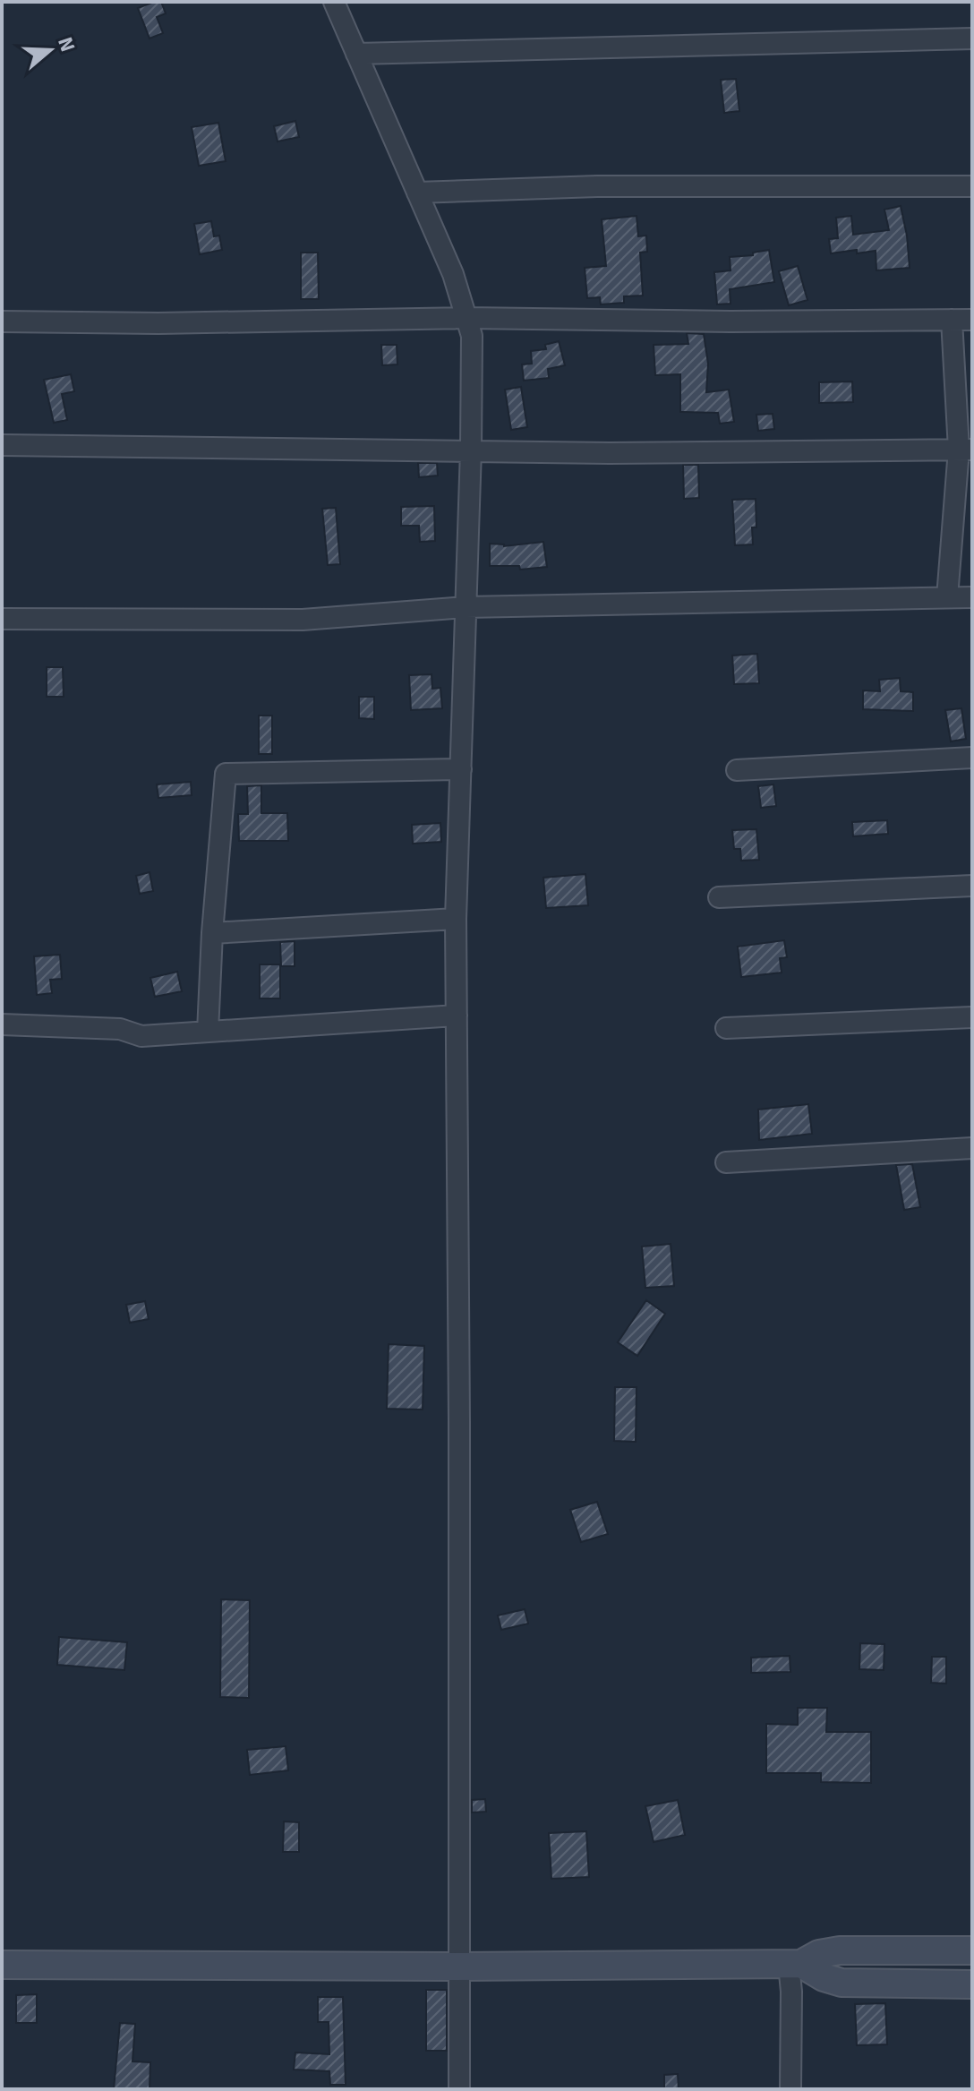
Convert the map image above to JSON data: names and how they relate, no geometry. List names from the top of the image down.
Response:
{
  "north": "right"
}
